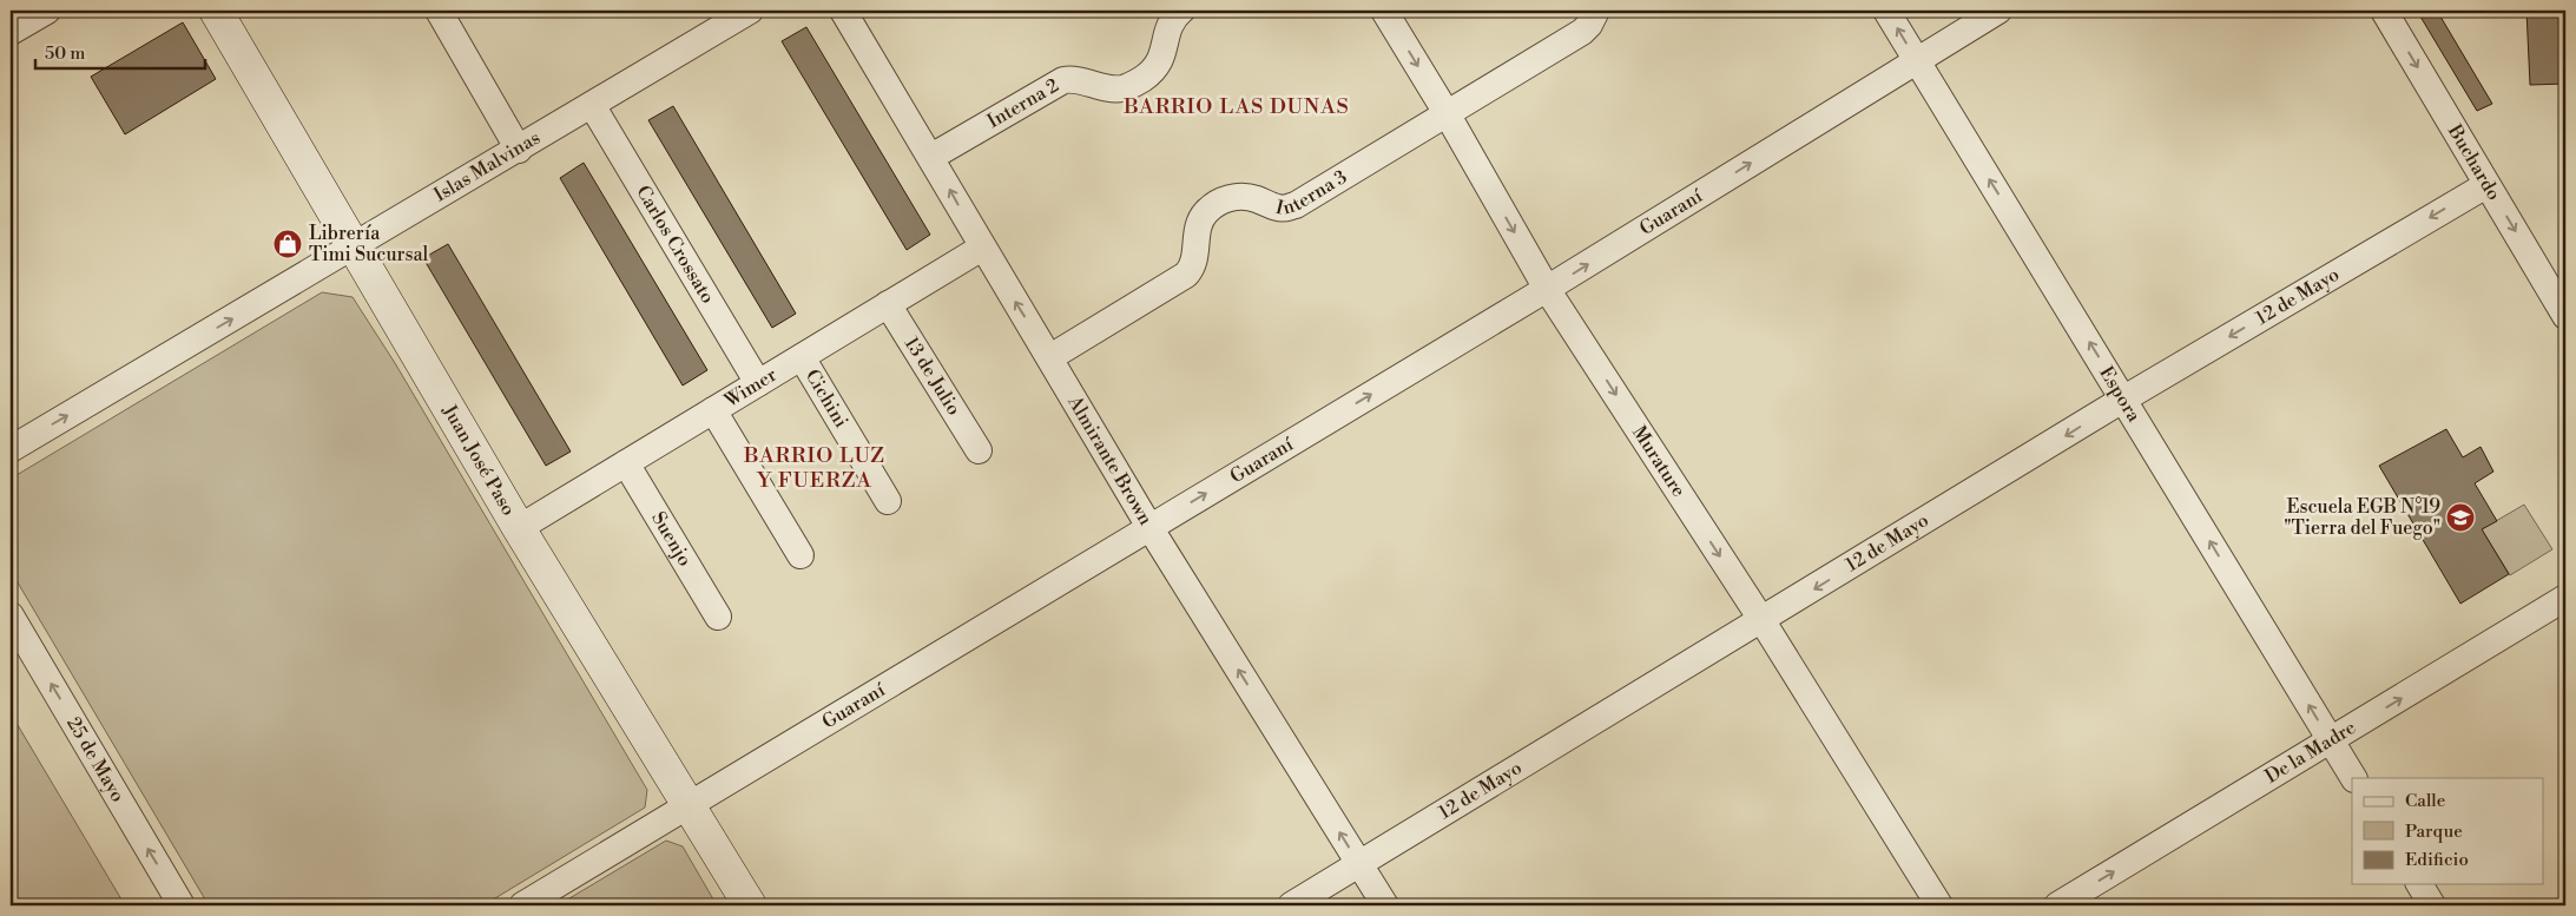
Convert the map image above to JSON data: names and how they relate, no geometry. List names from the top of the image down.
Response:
{
  "streets": {
    "main road": ["Juan José Paso"],
    "street": [
      "Interna 2",
      "Buchardo",
      "Islas Malvinas",
      "Interna 3",
      "Guaraní",
      "Carlos Crossato",
      "12 de Mayo",
      "13 de Julio",
      "Wimer",
      "Espora",
      "Cichini",
      "Almirante Brown",
      "Murature",
      "Suenjo",
      "De la Madre",
      "25 de Mayo"
    ]
  },
  "crossings": [
    ["Interna 2", "Almirante Brown"],
    ["Buchardo", "12 de Mayo"],
    ["Islas Malvinas", "Carlos Crossato"],
    ["Islas Malvinas", "Juan José Paso"],
    ["Interna 3", "Almirante Brown"],
    ["Interna 3", "Murature"],
    ["Guaraní", "Espora"],
    ["Guaraní", "Juan José Paso"],
    ["Guaraní", "Almirante Brown"],
    ["Guaraní", "Murature"],
    ["Carlos Crossato", "Wimer"],
    ["12 de Mayo", "Espora"],
    ["12 de Mayo", "Almirante Brown"],
    ["12 de Mayo", "Murature"],
    ["13 de Julio", "Wimer"],
    ["Wimer", "Cichini"],
    ["Wimer", "Juan José Paso"],
    ["Wimer", "Almirante Brown"],
    ["Wimer", "Suenjo"],
    ["Espora", "De la Madre"]
  ],
  "one_way": [
    "Buchardo",
    "Islas Malvinas",
    "Guaraní",
    "12 de Mayo",
    "Espora",
    "Almirante Brown",
    "Murature",
    "De la Madre",
    "25 de Mayo"
  ],
  "districts": ["BARRIO LAS DUNAS", "BARRIO LUZ Y FUERZA"],
  "places": {
    "shop": ["Librería Timi Sucursal"],
    "school or university": ["Escuela EGB N°19 \"Tierra del Fuego\""]
  },
  "legend": ["Calle", "Parque", "Edificio"],
  "scale_bar": "50 m"
}
